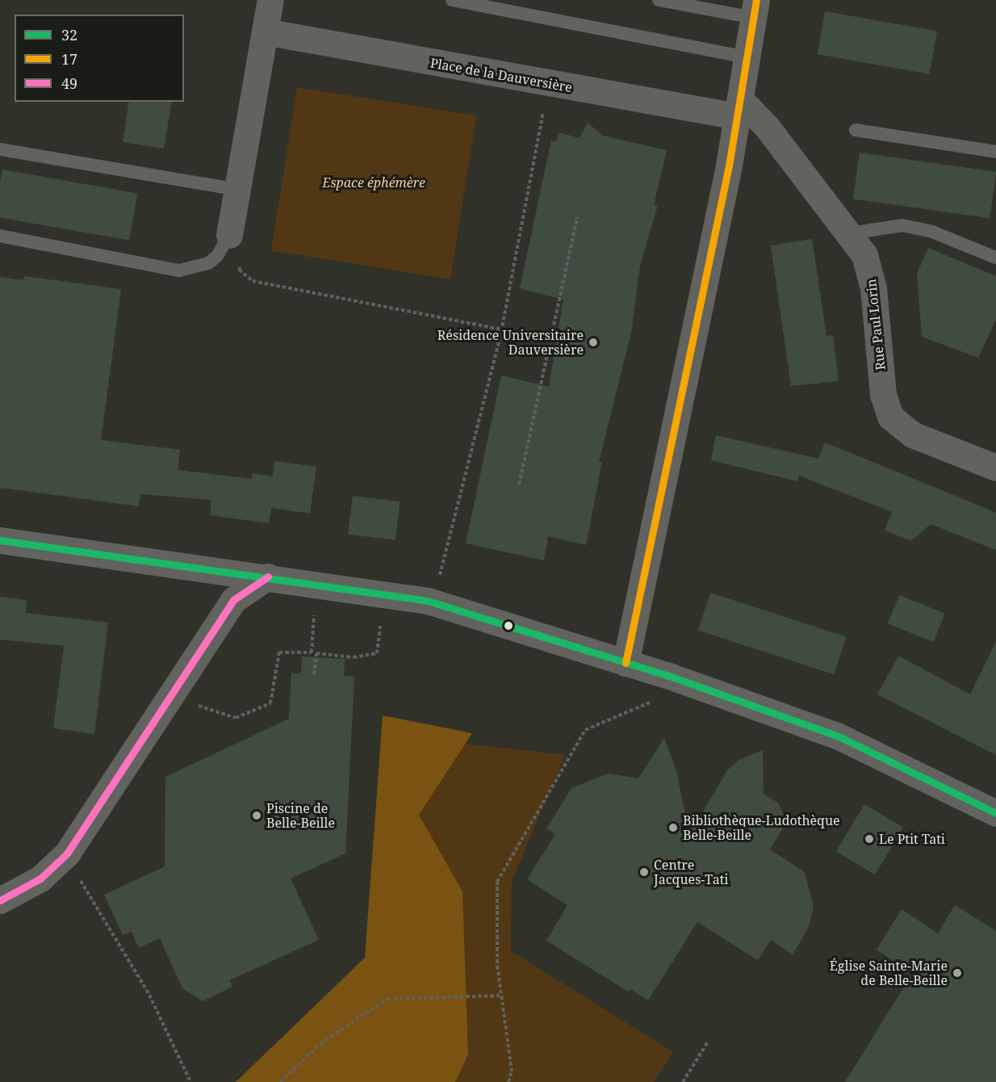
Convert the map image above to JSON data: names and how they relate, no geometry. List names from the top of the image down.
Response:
{
  "streets": {
    "street": ["Place de la Dauversière", "Rue Paul Lorin"]
  },
  "crossings": [
    ["Place de la Dauversière", "Rue Paul Lorin"]
  ],
  "parks": ["Espace éphémère"],
  "places": [
    "Résidence Universitaire Dauversière",
    "Piscine de Belle-Beille",
    "Bibliothèque-Ludothèque Belle-Beille",
    "Le Ptit Tati",
    "Centre Jacques-Tati",
    "Église Sainte-Marie de Belle-Beille"
  ],
  "lines": ["transit line 17", "transit line 32", "transit line 49"],
  "legend": ["32", "17", "49"]
}
